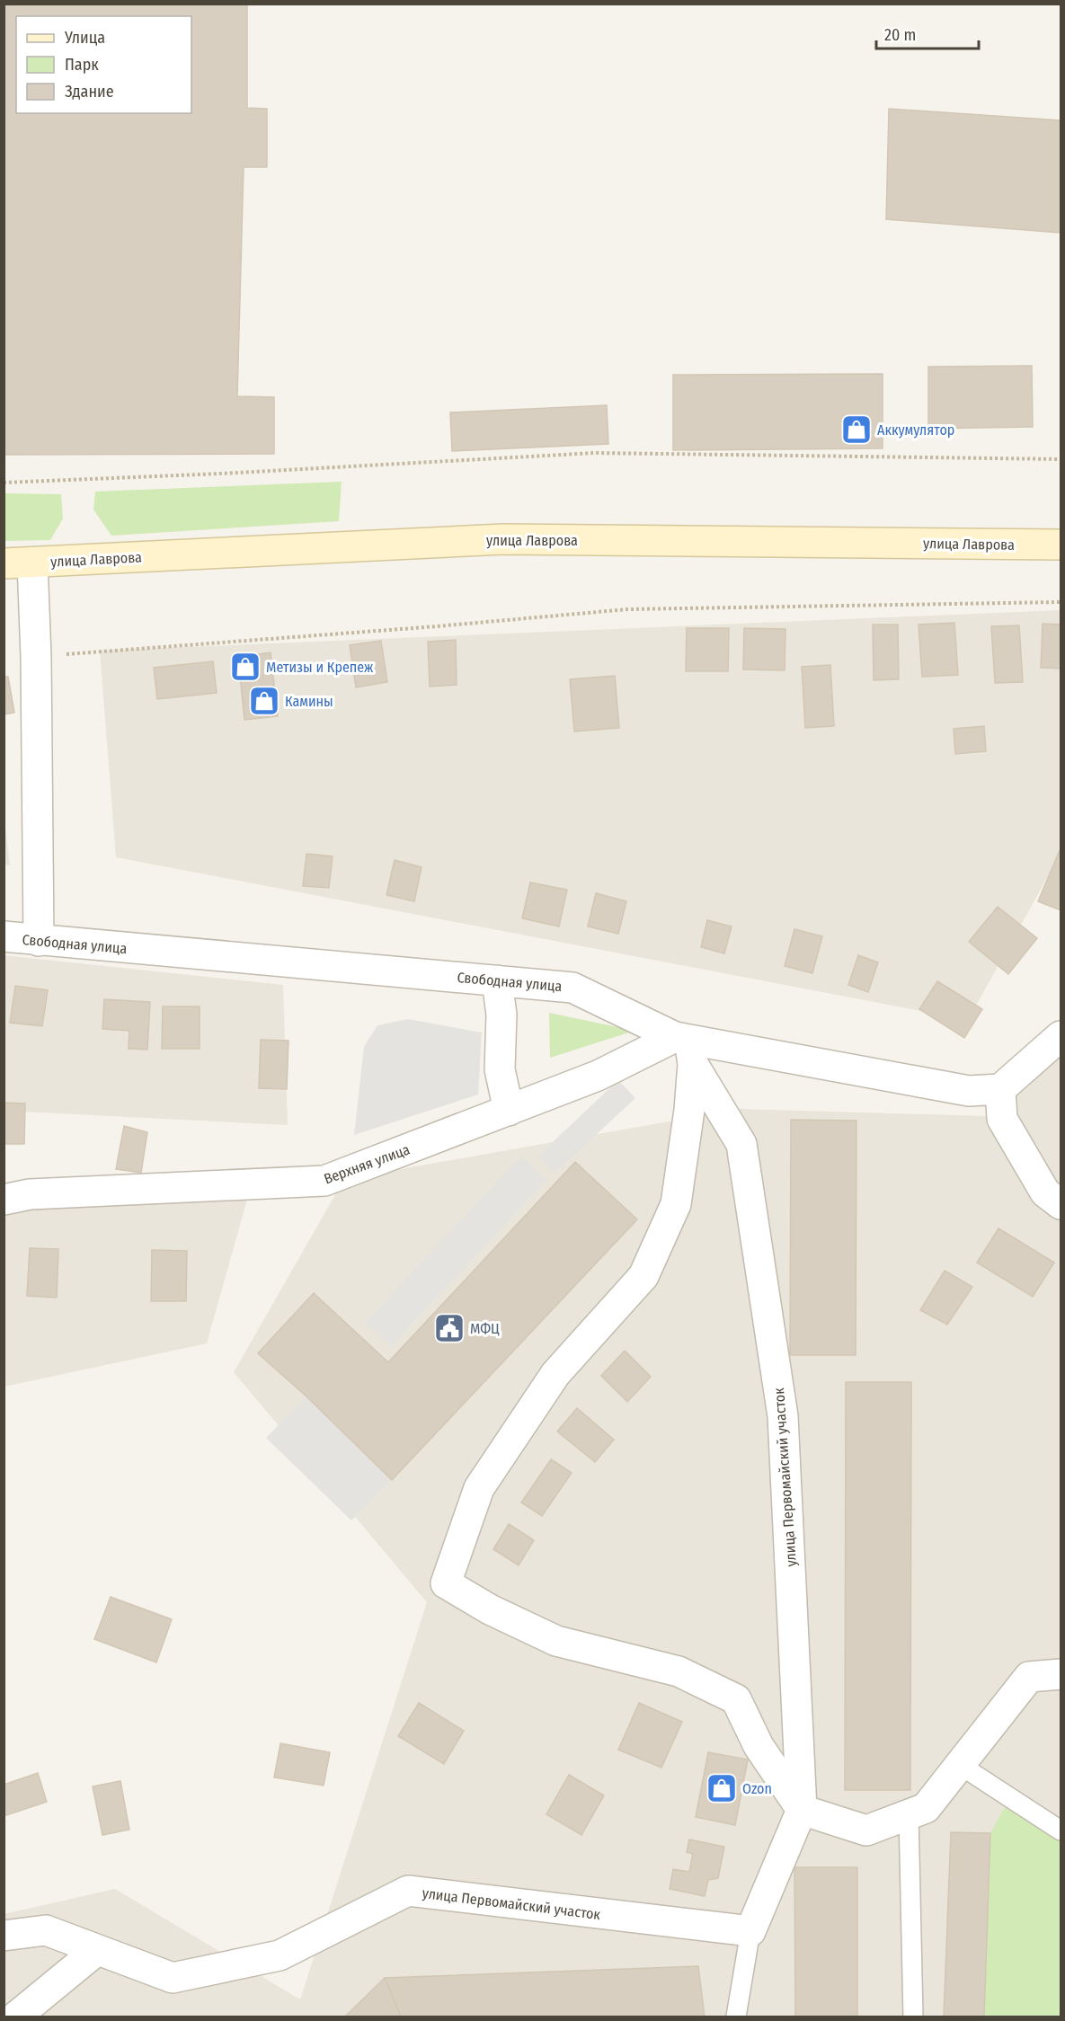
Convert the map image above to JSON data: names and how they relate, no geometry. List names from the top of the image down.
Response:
{
  "streets": {
    "main road": ["улица Лаврова"],
    "street": ["Свободная улица", "Верхняя улица", "улица Первомайский участок"]
  },
  "crossings": [
    ["Свободная улица", "Верхняя улица"],
    ["Свободная улица", "улица Первомайский участок"],
    ["Верхняя улица", "улица Первомайский участок"]
  ],
  "places": {
    "shop": [
      "Аккумулятор",
      "Метизы и Крепеж",
      "Камины",
      "Ozon"
    ],
    "public building": ["МФЦ"]
  },
  "legend": ["Улица", "Парк", "Здание"],
  "scale_bar": "20 m"
}
